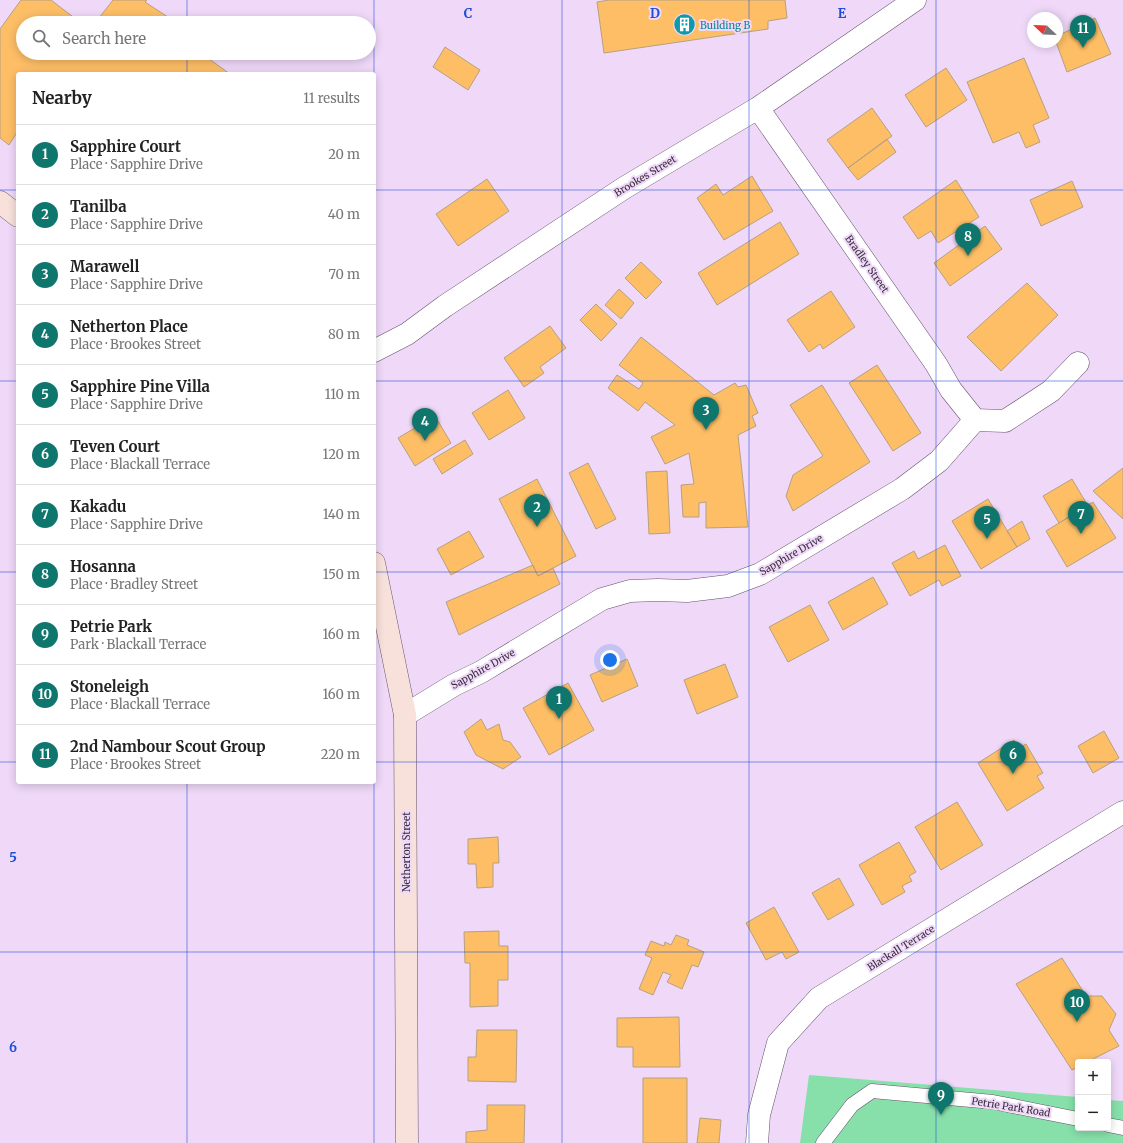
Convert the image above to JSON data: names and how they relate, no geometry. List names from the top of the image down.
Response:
{
  "streets": {
    "main road": ["Netherton Street"],
    "street": [
      "Brookes Street",
      "Bradley Street",
      "Sapphire Drive",
      "Blackall Terrace"
    ],
    "lane": ["Petrie Park Road"]
  },
  "crossings": [
    ["Brookes Street", "Bradley Street"],
    ["Bradley Street", "Sapphire Drive"],
    ["Sapphire Drive", "Netherton Street"]
  ],
  "places": {
    "building": ["Building B"]
  },
  "north": "top left",
  "page": {
    "pins": [
      "11",
      "8",
      "3",
      "4",
      "2",
      "7",
      "5",
      "1",
      "6",
      "10",
      "9"
    ],
    "search": "Search here",
    "heading": ["Nearby", "11 results"],
    "list": [
      {
        "mark": "1",
        "name": "Sapphire Court",
        "note": "Place · Sapphire Drive",
        "value": "20 m"
      },
      {
        "mark": "2",
        "name": "Tanilba",
        "note": "Place · Sapphire Drive",
        "value": "40 m"
      },
      {
        "mark": "3",
        "name": "Marawell",
        "note": "Place · Sapphire Drive",
        "value": "70 m"
      },
      {
        "mark": "4",
        "name": "Netherton Place",
        "note": "Place · Brookes Street",
        "value": "80 m"
      },
      {
        "mark": "5",
        "name": "Sapphire Pine Villa",
        "note": "Place · Sapphire Drive",
        "value": "110 m"
      },
      {
        "mark": "6",
        "name": "Teven Court",
        "note": "Place · Blackall Terrace",
        "value": "120 m"
      },
      {
        "mark": "7",
        "name": "Kakadu",
        "note": "Place · Sapphire Drive",
        "value": "140 m"
      },
      {
        "mark": "8",
        "name": "Hosanna",
        "note": "Place · Bradley Street",
        "value": "150 m"
      },
      {
        "mark": "9",
        "name": "Petrie Park",
        "note": "Park · Blackall Terrace",
        "value": "160 m"
      },
      {
        "mark": "10",
        "name": "Stoneleigh",
        "note": "Place · Blackall Terrace",
        "value": "160 m"
      },
      {
        "mark": "11",
        "name": "2nd Nambour Scout Group",
        "note": "Place · Brookes Street",
        "value": "220 m"
      }
    ],
    "map_buttons": ["+", "−"]
  },
  "grid": {
    "columns": ["C", "D", "E"],
    "rows": ["5", "6"]
  }
}
